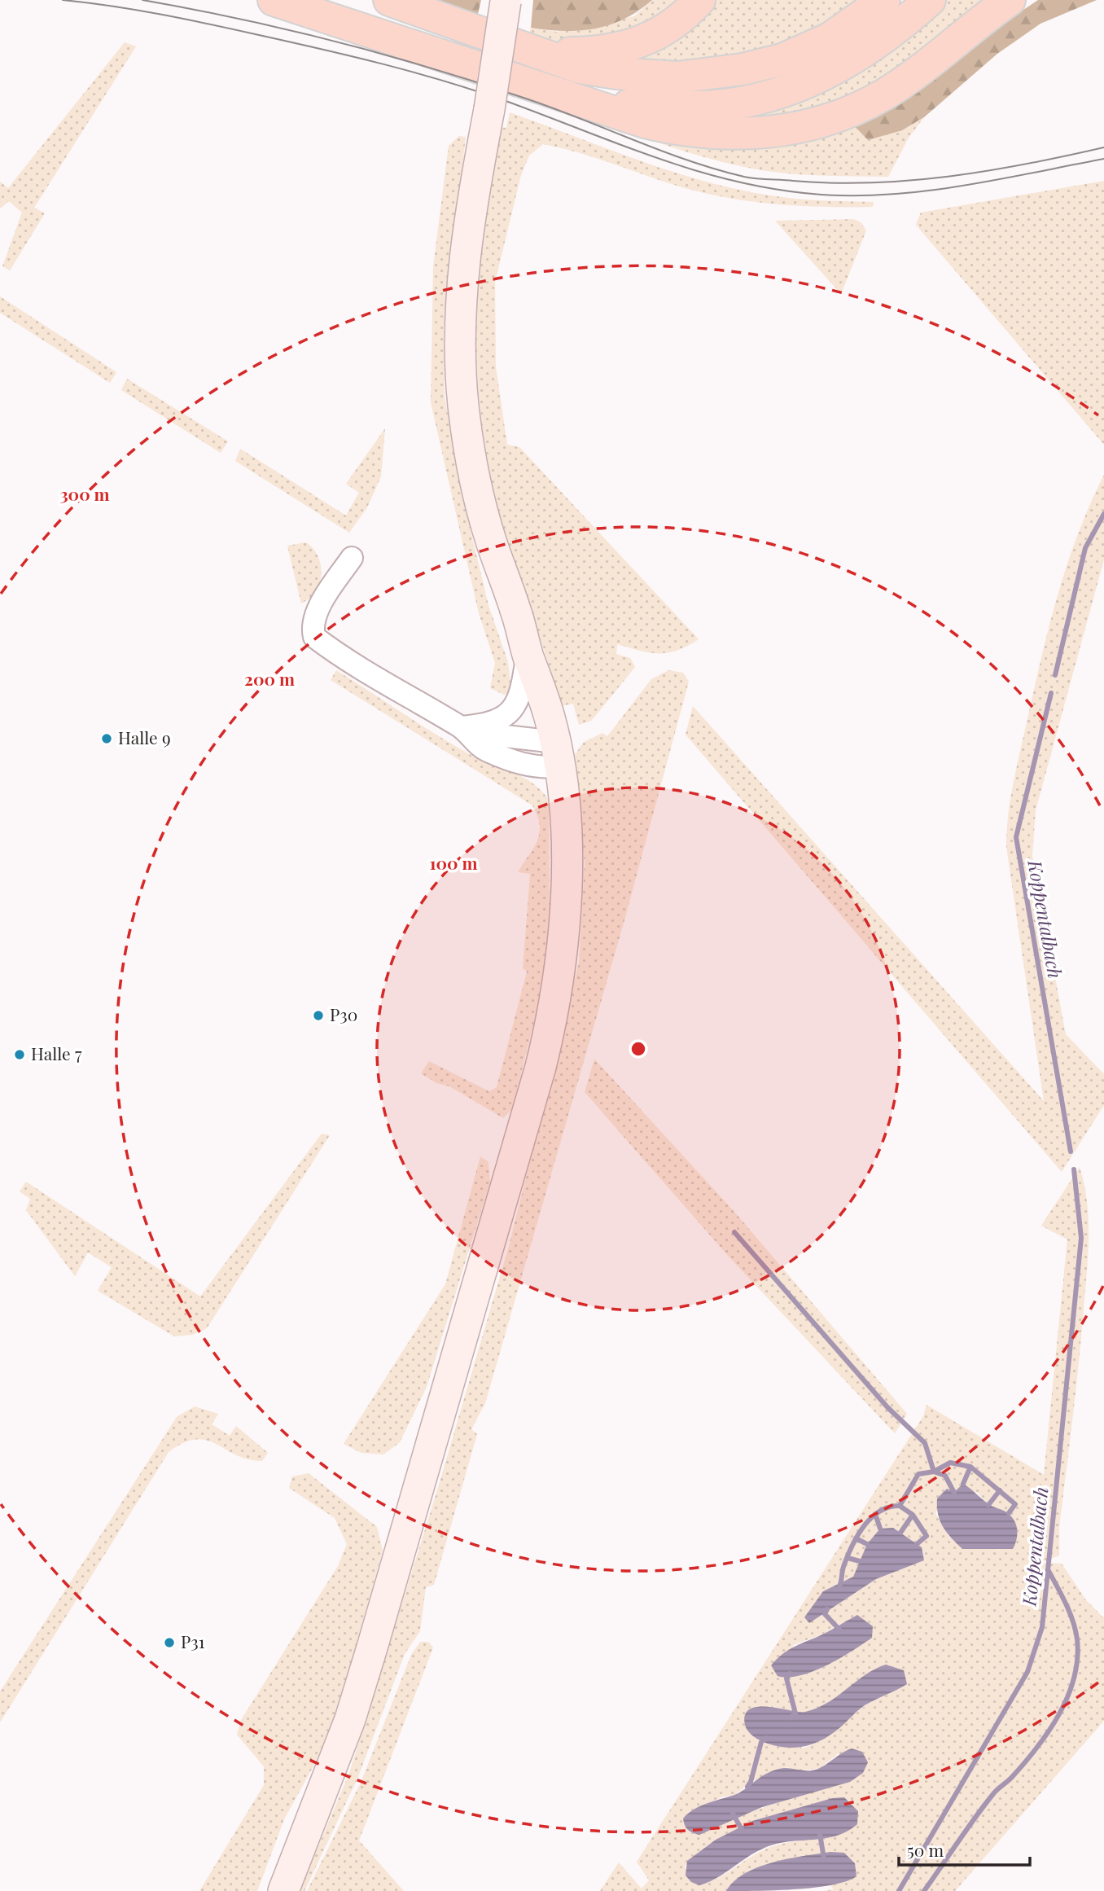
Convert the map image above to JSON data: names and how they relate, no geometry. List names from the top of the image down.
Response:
{
  "water": ["Koppentalbach"],
  "places": [
    "Halle 9",
    "P30",
    "Halle 7",
    "P31"
  ],
  "scale_bar": "50 m",
  "rings": ["300 m", "200 m", "100 m"]
}
